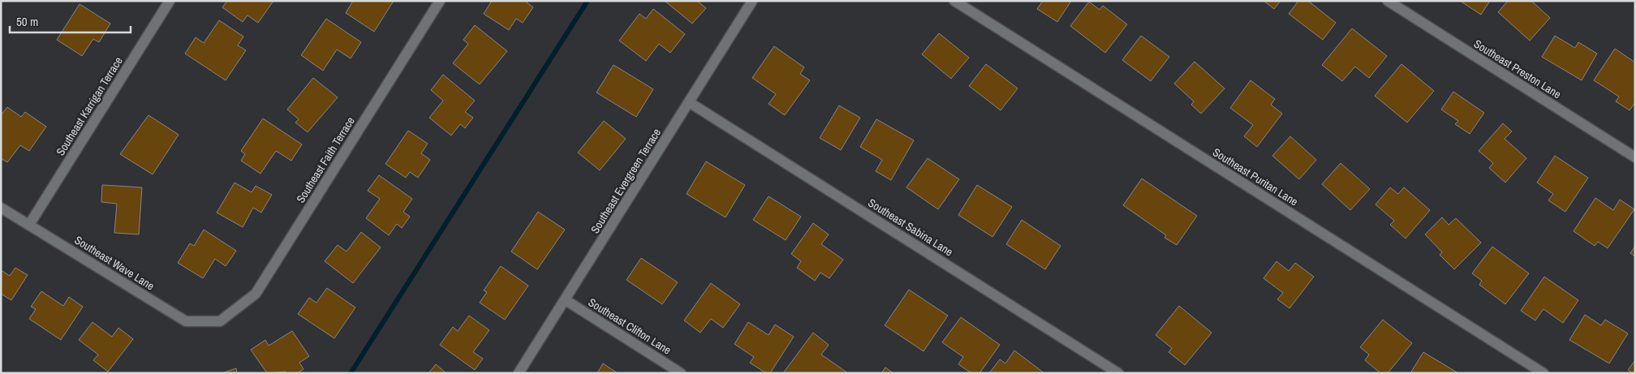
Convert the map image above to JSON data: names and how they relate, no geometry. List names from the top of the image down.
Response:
{
  "streets": {
    "street": [
      "Southeast Preston Lane",
      "Southeast Karrigan Terrace",
      "Southeast Faith Terrace",
      "Southeast Puritan Lane",
      "Southeast Evergreen Terrace",
      "Southeast Sabina Lane",
      "Southeast Wave Lane",
      "Southeast Clifton Lane"
    ]
  },
  "crossings": [
    ["Southeast Karrigan Terrace", "Southeast Wave Lane"],
    ["Southeast Faith Terrace", "Southeast Wave Lane"],
    ["Southeast Evergreen Terrace", "Southeast Sabina Lane"],
    ["Southeast Evergreen Terrace", "Southeast Clifton Lane"]
  ],
  "scale_bar": "50 m"
}
